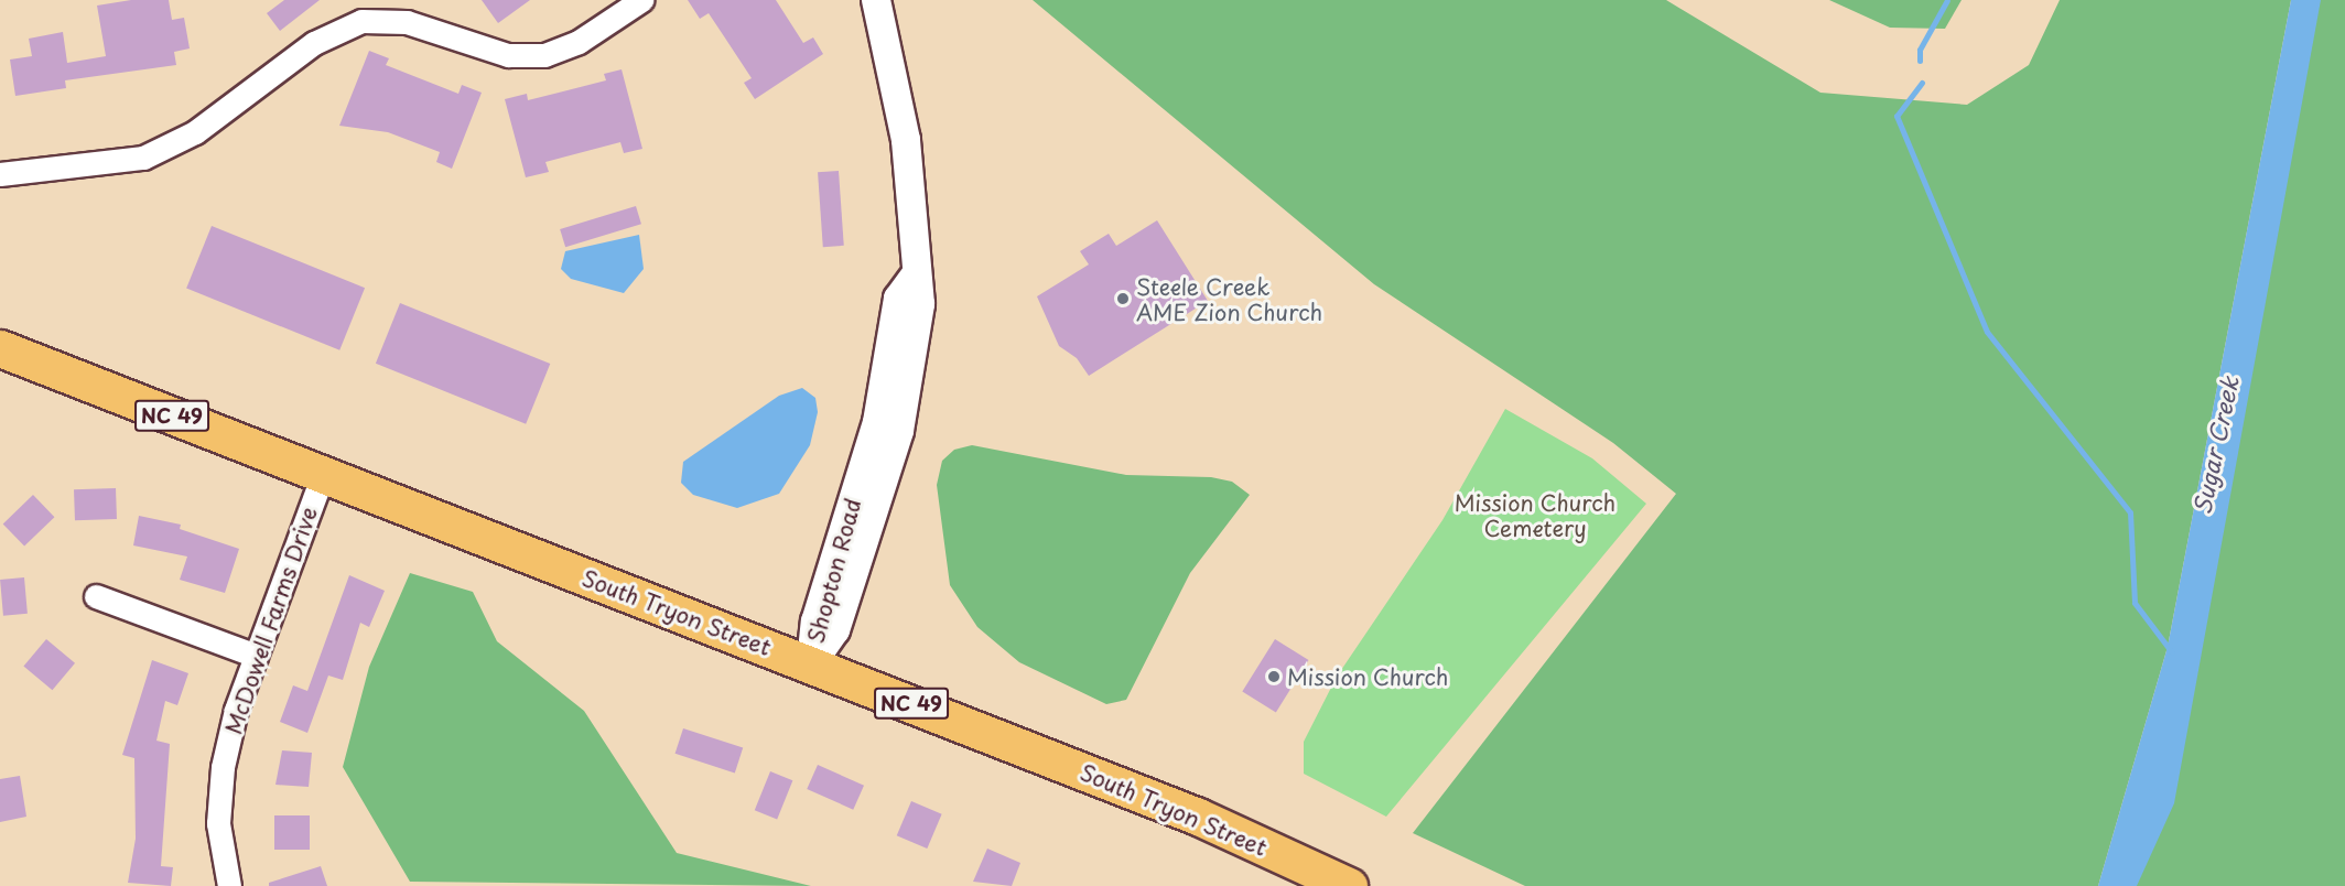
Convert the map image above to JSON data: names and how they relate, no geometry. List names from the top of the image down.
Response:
{
  "streets": {
    "main road": ["NC 49", "South Tryon Street"],
    "street": ["Shopton Road", "McDowell Farms Drive"]
  },
  "crossings": [
    ["Shopton Road", "South Tryon Street"],
    ["South Tryon Street", "McDowell Farms Drive"]
  ],
  "water": ["Sugar Creek"],
  "parks": ["Mission Church Cemetery"],
  "places": ["Steele Creek AME Zion Church", "Mission Church"]
}
